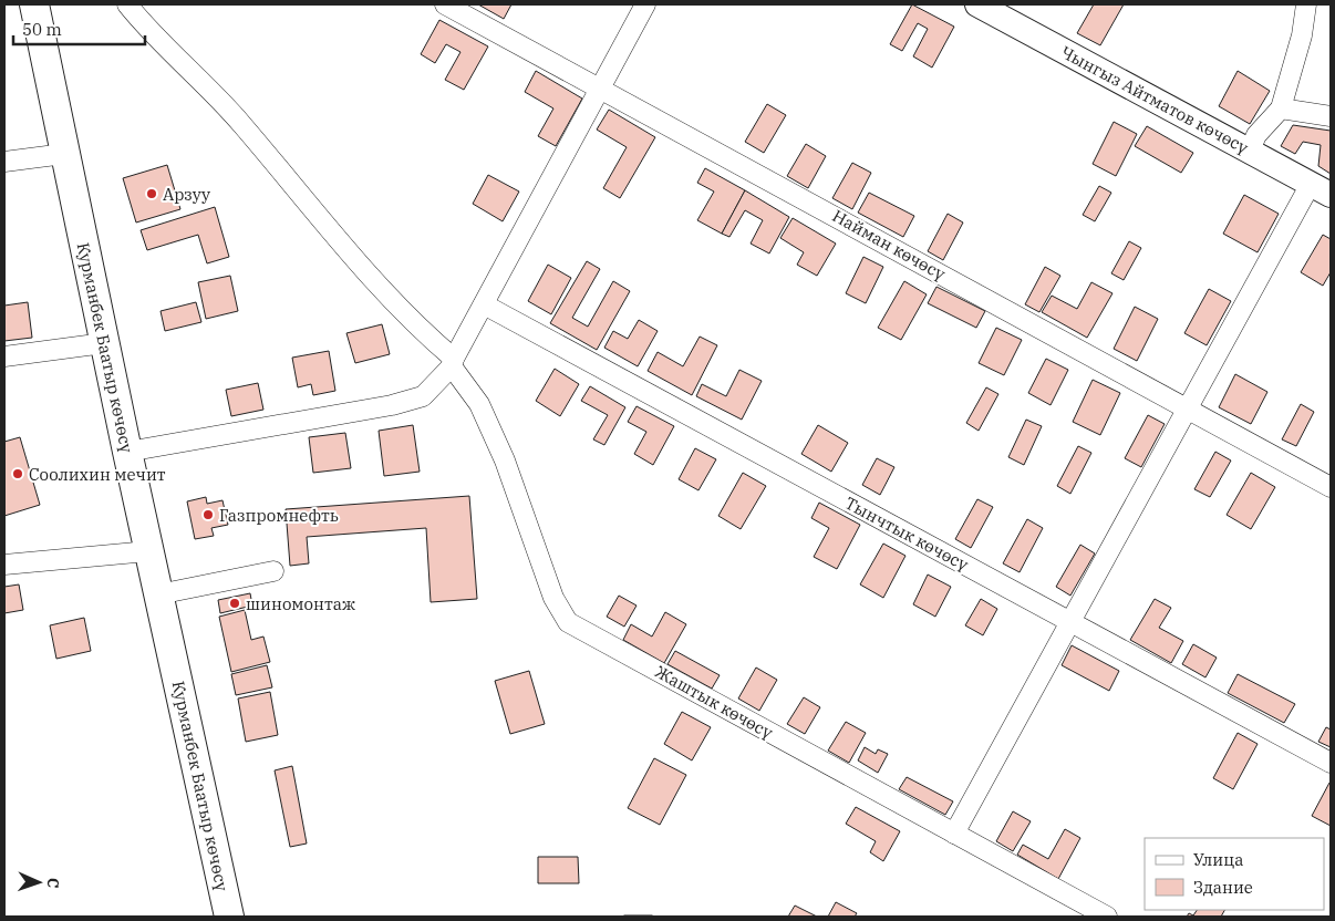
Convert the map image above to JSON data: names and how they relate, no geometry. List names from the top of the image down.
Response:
{
  "streets": {
    "highway": ["Курманбек Баатыр көчөсү"],
    "main road": ["Чынгыз Айтматов көчөсү"],
    "street": ["Найман көчөсү", "Тынчтык көчөсү", "Жаштык көчөсү"]
  },
  "places": [
    "Арзуу",
    "Соолихин мечит",
    "Газпромнефть",
    "шиномонтаж"
  ],
  "legend": ["Улица", "Здание"],
  "scale_bar": "50 m",
  "north": "right"
}
